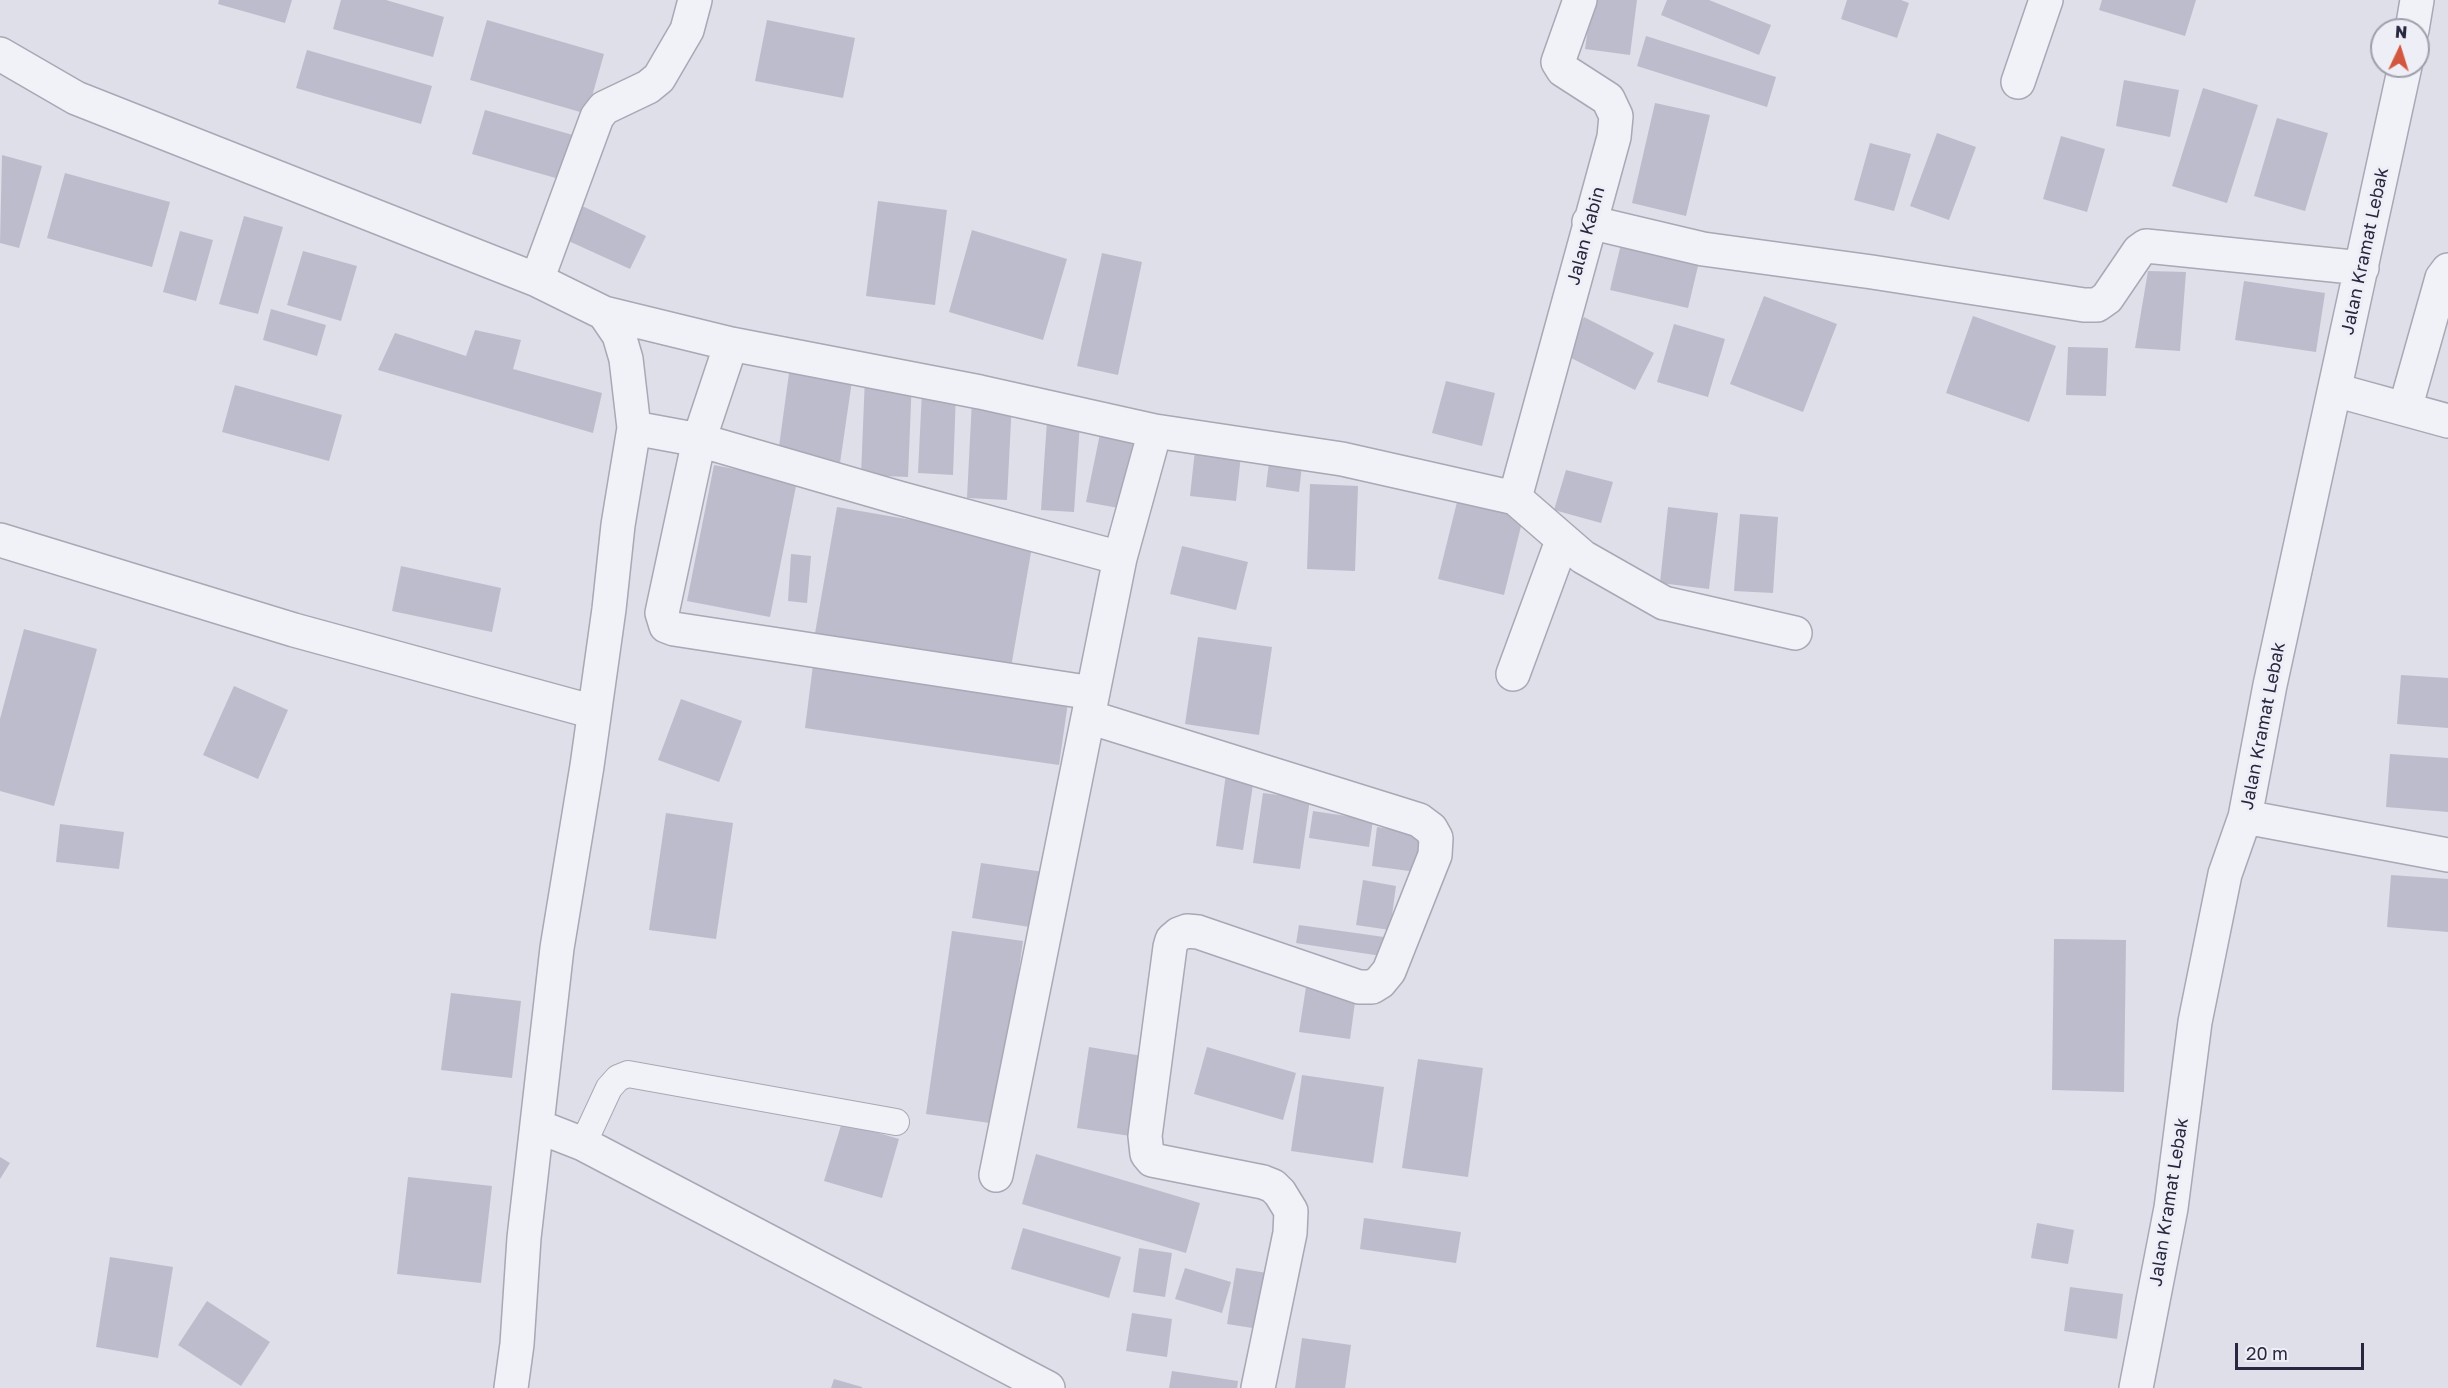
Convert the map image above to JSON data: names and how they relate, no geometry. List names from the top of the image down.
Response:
{
  "streets": {
    "street": ["Jalan Kabin", "Jalan Kramat Lebak"]
  },
  "scale_bar": "20 m",
  "north": "top"
}
